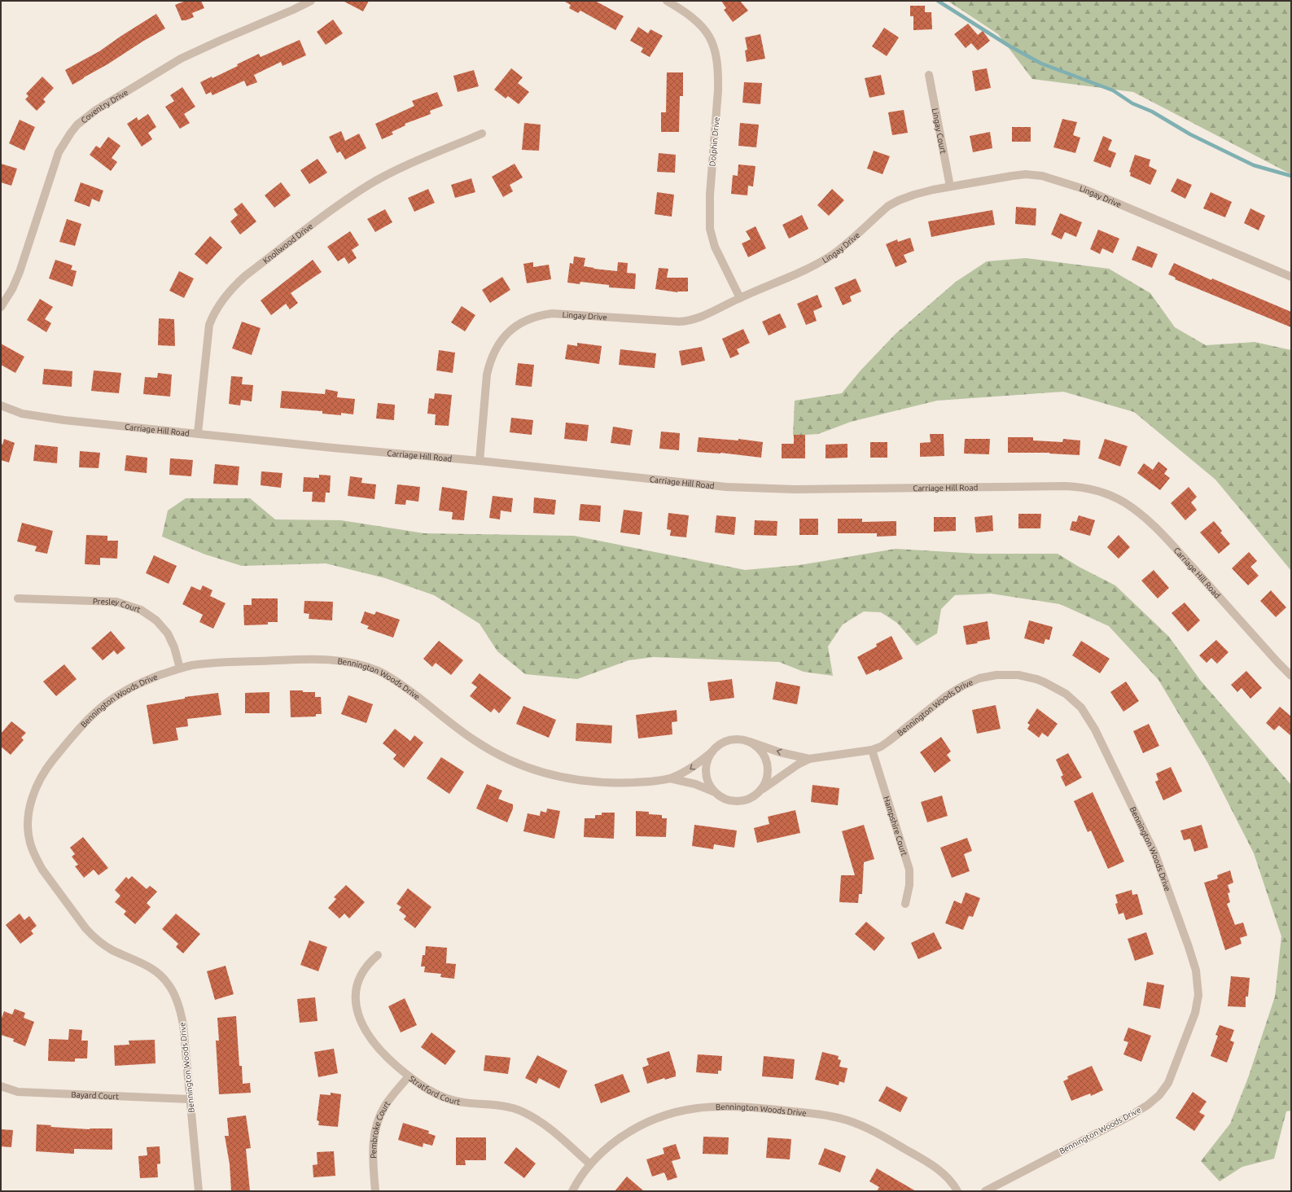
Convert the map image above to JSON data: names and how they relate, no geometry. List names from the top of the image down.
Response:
{
  "streets": {
    "street": [
      "Coventry Drive",
      "Lingay Court",
      "Dolphin Drive",
      "Lingay Drive",
      "Knollwood Drive",
      "Carriage Hill Road",
      "Presley Court",
      "Bennington Woods Drive",
      "Hampshire Court",
      "Stratford Court",
      "Bayard Court",
      "Pembroke Court"
    ]
  },
  "crossings": [
    ["Lingay Court", "Lingay Drive"],
    ["Dolphin Drive", "Lingay Drive"],
    ["Lingay Drive", "Carriage Hill Road"],
    ["Knollwood Drive", "Carriage Hill Road"],
    ["Presley Court", "Bennington Woods Drive"],
    ["Bennington Woods Drive", "Hampshire Court"],
    ["Bennington Woods Drive", "Stratford Court"],
    ["Bennington Woods Drive", "Bayard Court"],
    ["Stratford Court", "Pembroke Court"]
  ]
}
